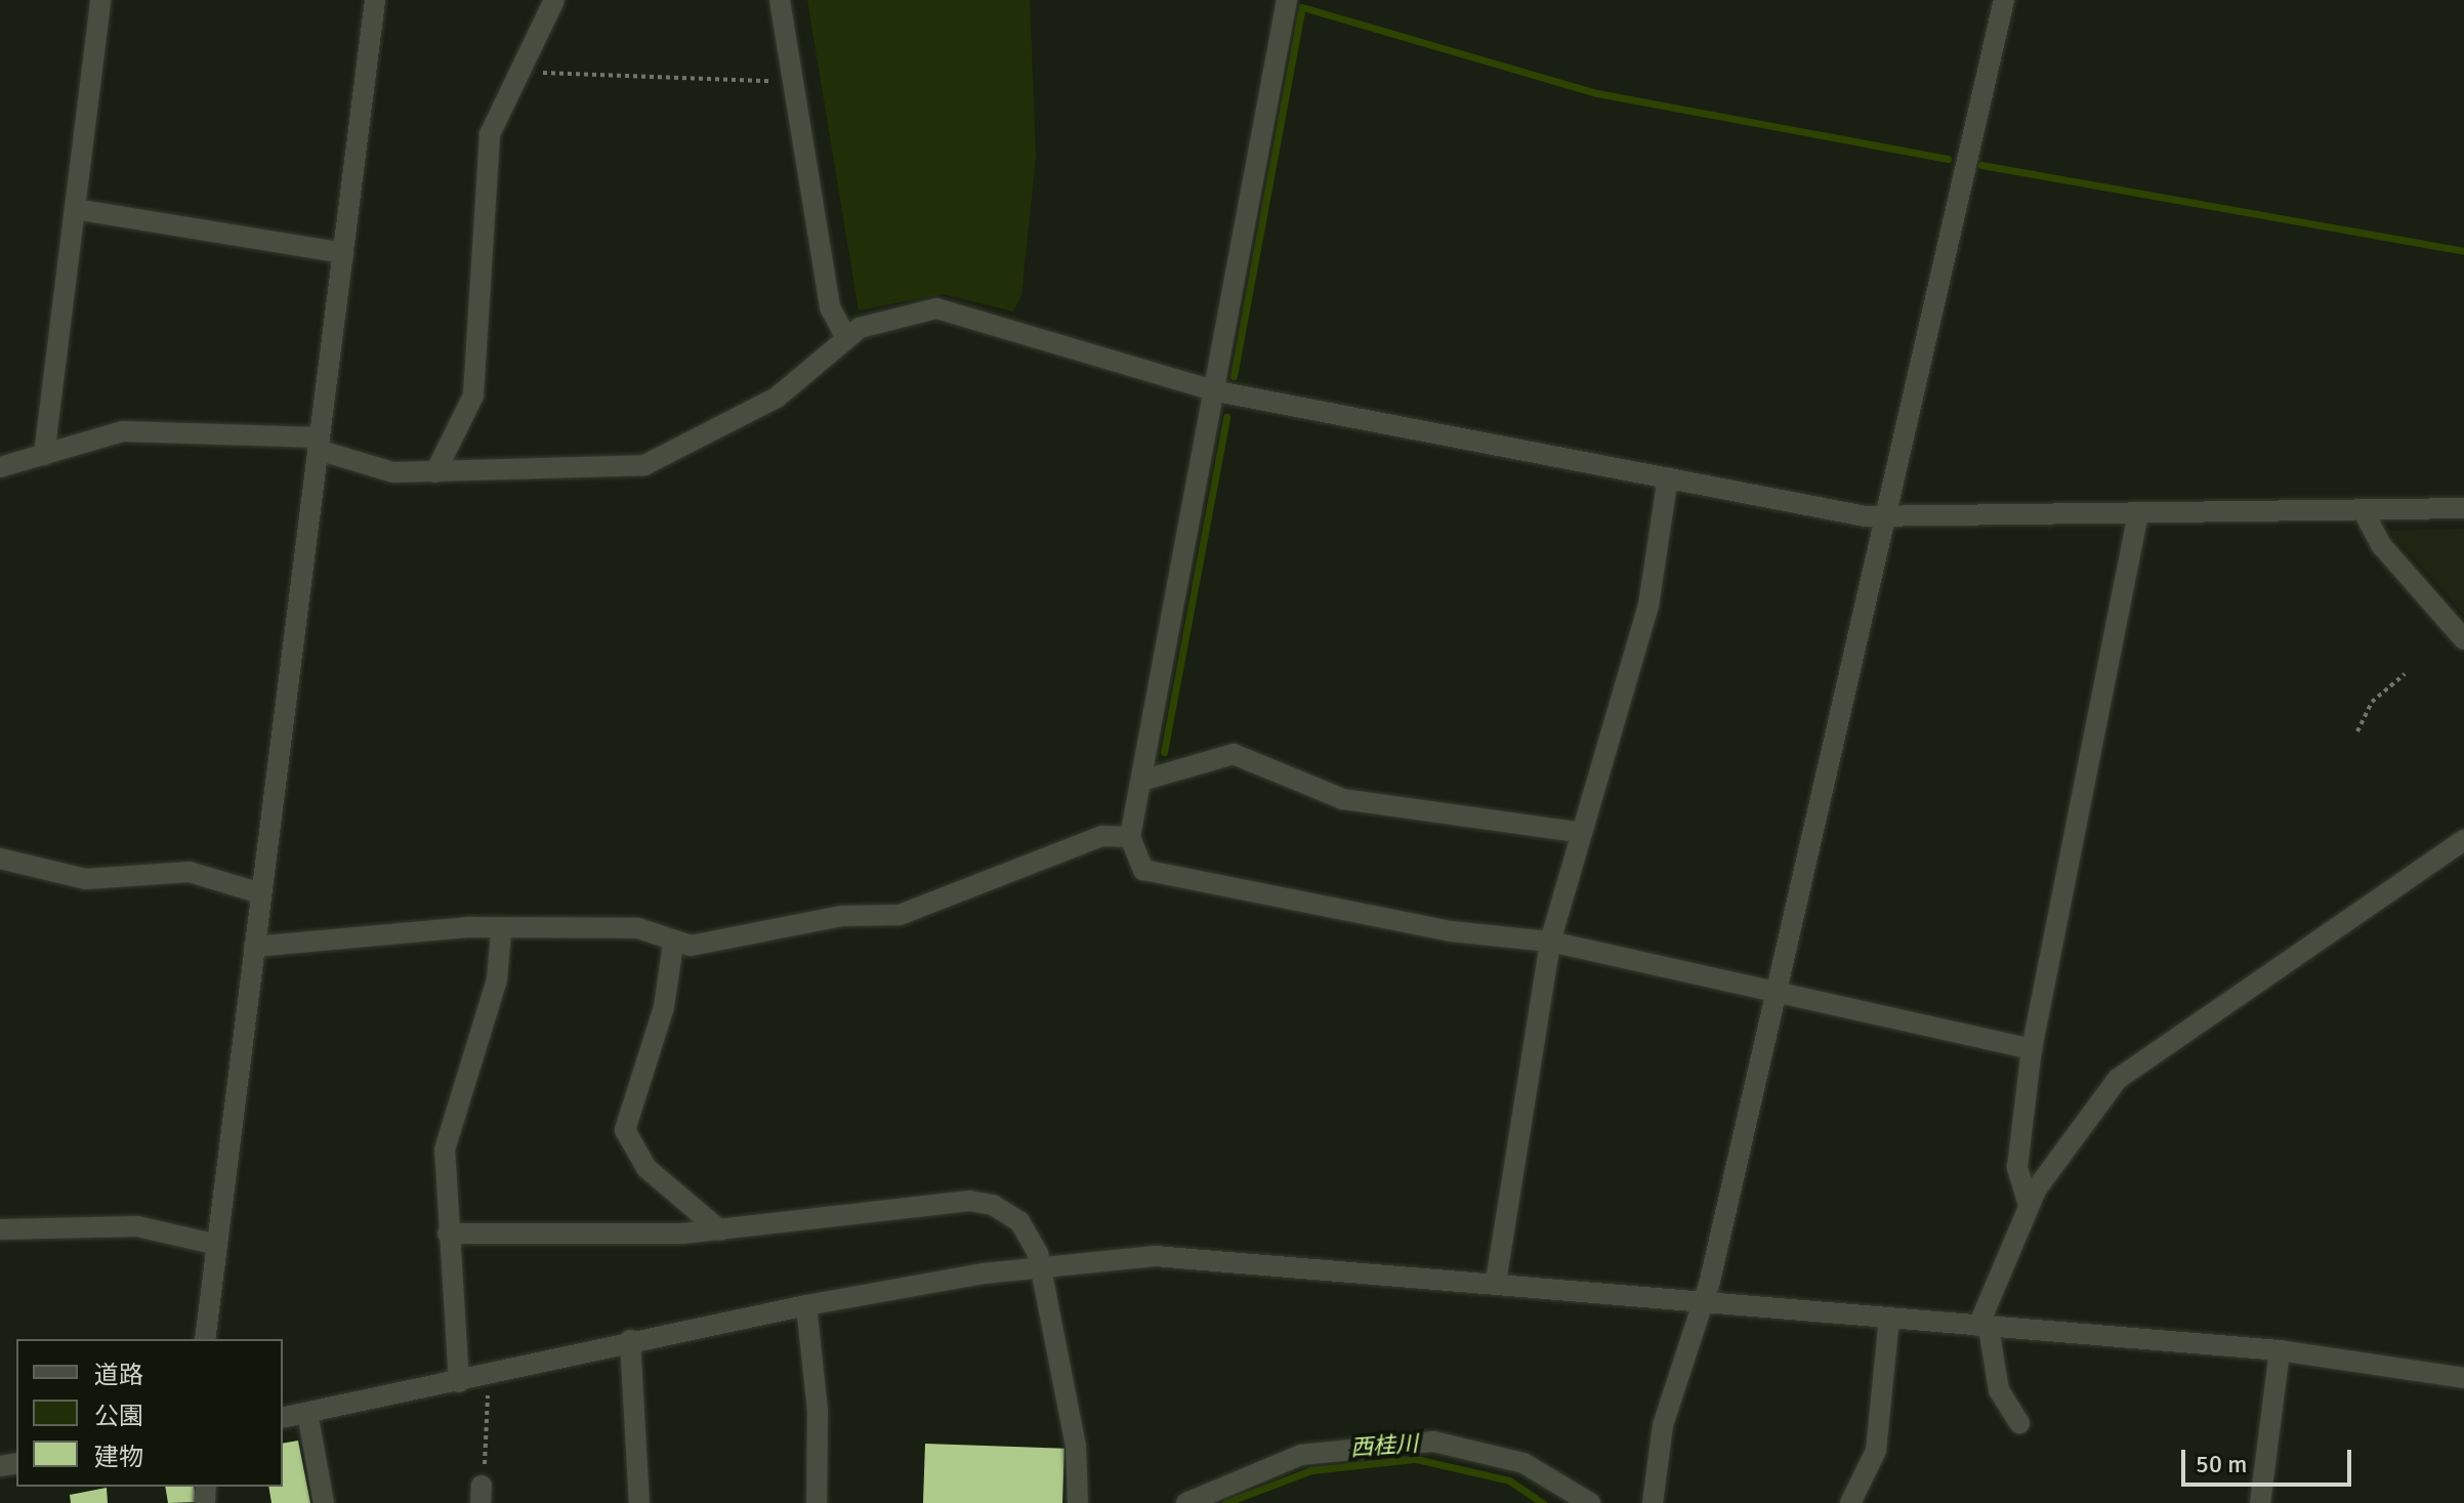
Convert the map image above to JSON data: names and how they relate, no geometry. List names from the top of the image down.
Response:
{
  "water": ["西桂川"],
  "legend": ["道路", "公園", "建物"],
  "scale_bar": "50 m"
}
